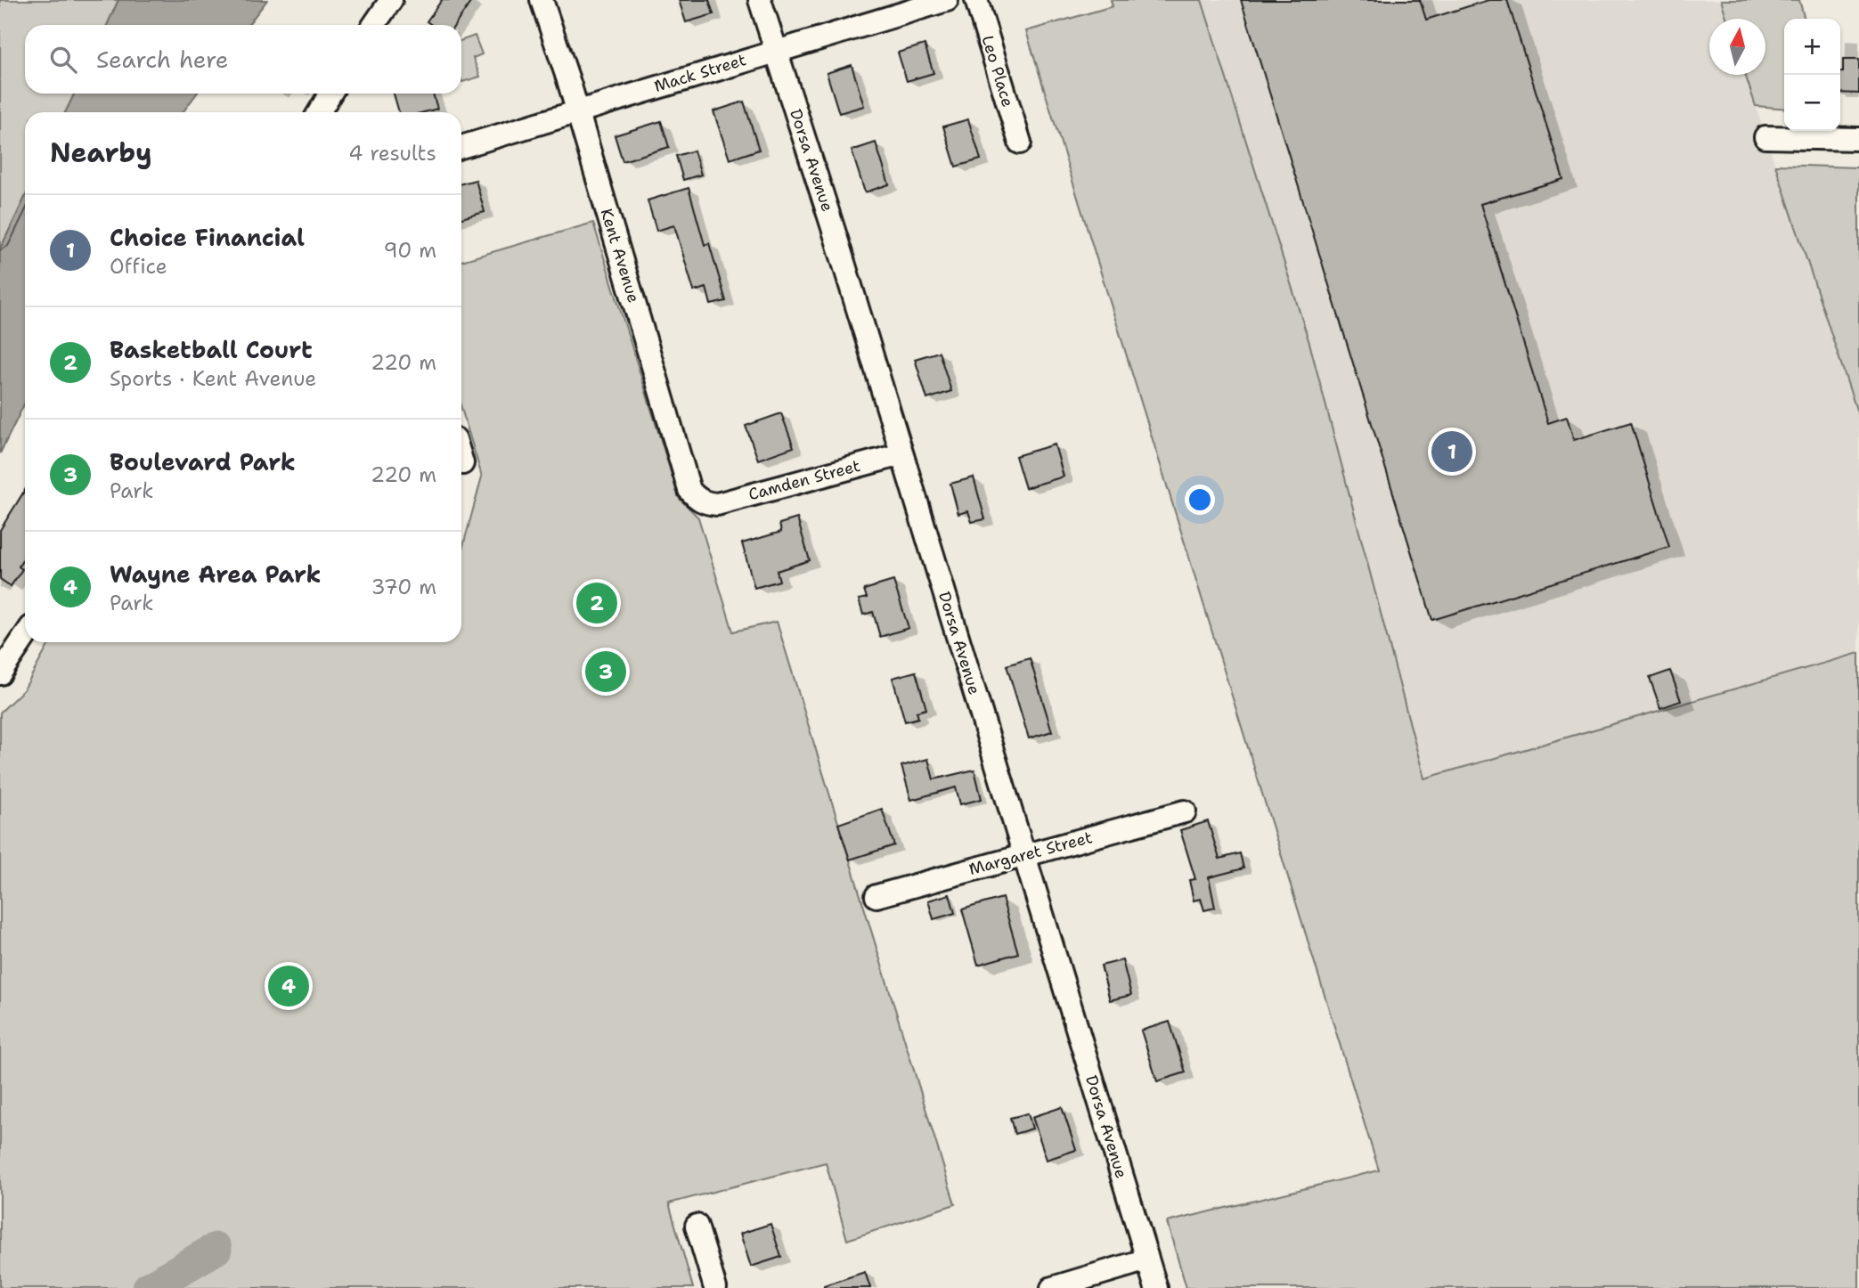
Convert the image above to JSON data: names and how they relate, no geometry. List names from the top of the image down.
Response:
{
  "streets": {
    "street": [
      "Leo Place",
      "Mack Street",
      "Dorsa Avenue",
      "Kent Avenue",
      "Camden Street",
      "Margaret Street"
    ]
  },
  "crossings": [
    ["Mack Street", "Dorsa Avenue"],
    ["Mack Street", "Kent Avenue"],
    ["Dorsa Avenue", "Camden Street"],
    ["Dorsa Avenue", "Margaret Street"],
    ["Kent Avenue", "Camden Street"]
  ],
  "north": "top",
  "page": {
    "map_buttons": ["+", "−"],
    "search": "Search here",
    "heading": ["Nearby", "4 results"],
    "list": [
      {
        "mark": "1",
        "name": "Choice Financial",
        "note": "Office",
        "value": "90 m"
      },
      {
        "mark": "2",
        "name": "Basketball Court",
        "note": "Sports · Kent Avenue",
        "value": "220 m"
      },
      {
        "mark": "3",
        "name": "Boulevard Park",
        "note": "Park",
        "value": "220 m"
      },
      {
        "mark": "4",
        "name": "Wayne Area Park",
        "note": "Park",
        "value": "370 m"
      }
    ],
    "pins": [
      "1",
      "2",
      "3",
      "4"
    ]
  }
}
